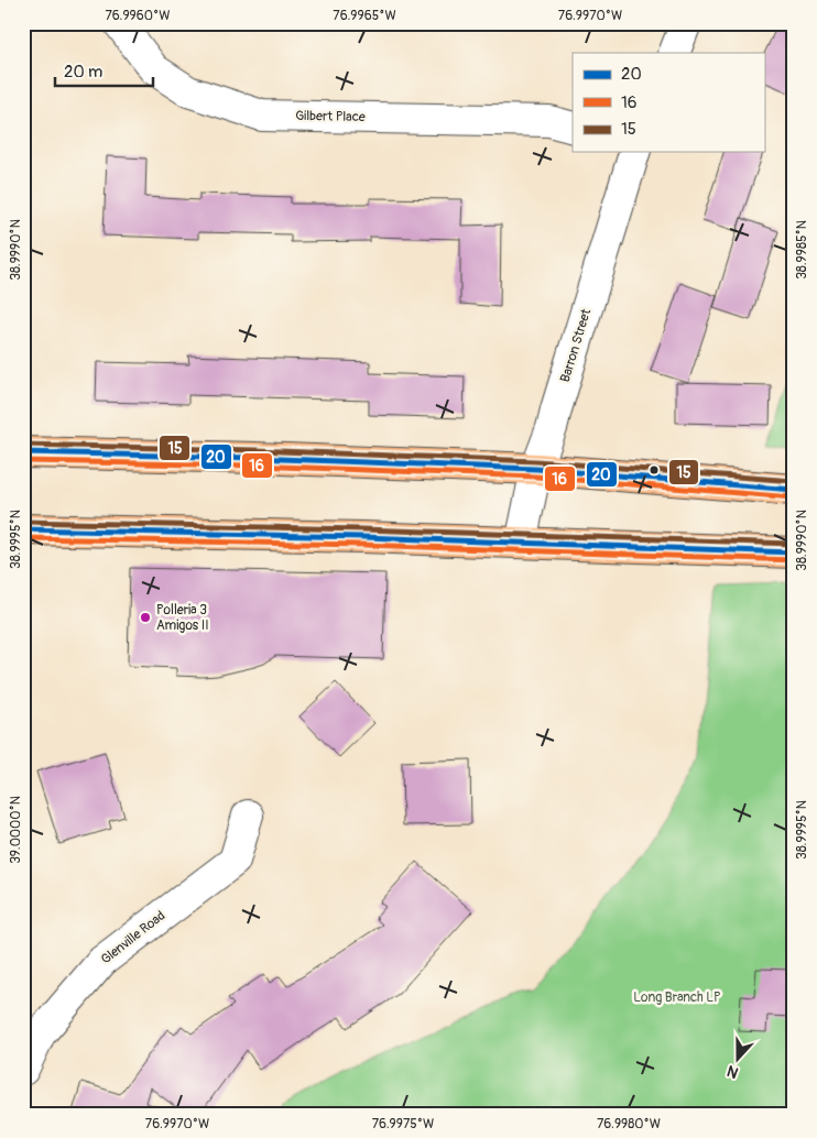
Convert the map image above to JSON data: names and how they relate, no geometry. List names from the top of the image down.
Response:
{
  "streets": {
    "street": ["Gilbert Place", "Barron Street", "Glenville Road"]
  },
  "parks": ["Long Branch LP"],
  "places": ["Polleria 3 Amigos II"],
  "lines": ["transit line 15", "transit line 20", "transit line 16"],
  "legend": ["20", "16", "15"],
  "scale_bar": "20 m",
  "north": "bottom",
  "coordinates": [
    "76.9960°W",
    "76.9965°W",
    "76.9970°W",
    "38.9990°N",
    "38.9985°N",
    "38.9995°N",
    "39.0000°N",
    "76.9975°W",
    "76.9980°W"
  ]
}
